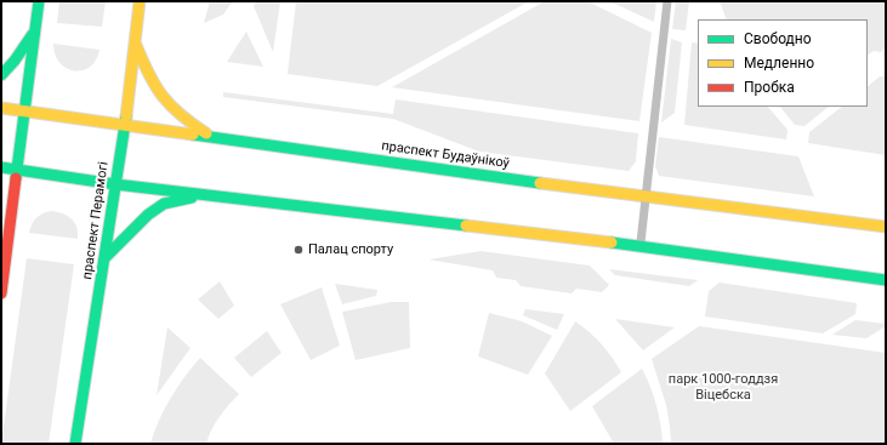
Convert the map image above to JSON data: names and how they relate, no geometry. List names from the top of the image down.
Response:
{
  "streets": {
    "main road": ["праспект Будаўнікоў", "праспект Перамогі"]
  },
  "crossings": [
    ["праспект Будаўнікоў", "праспект Перамогі"]
  ],
  "parks": ["парк 1000-годдзя Віцебска"],
  "places": ["Палац спорту"],
  "legend": ["Свободно", "Медленно", "Пробка"]
}
